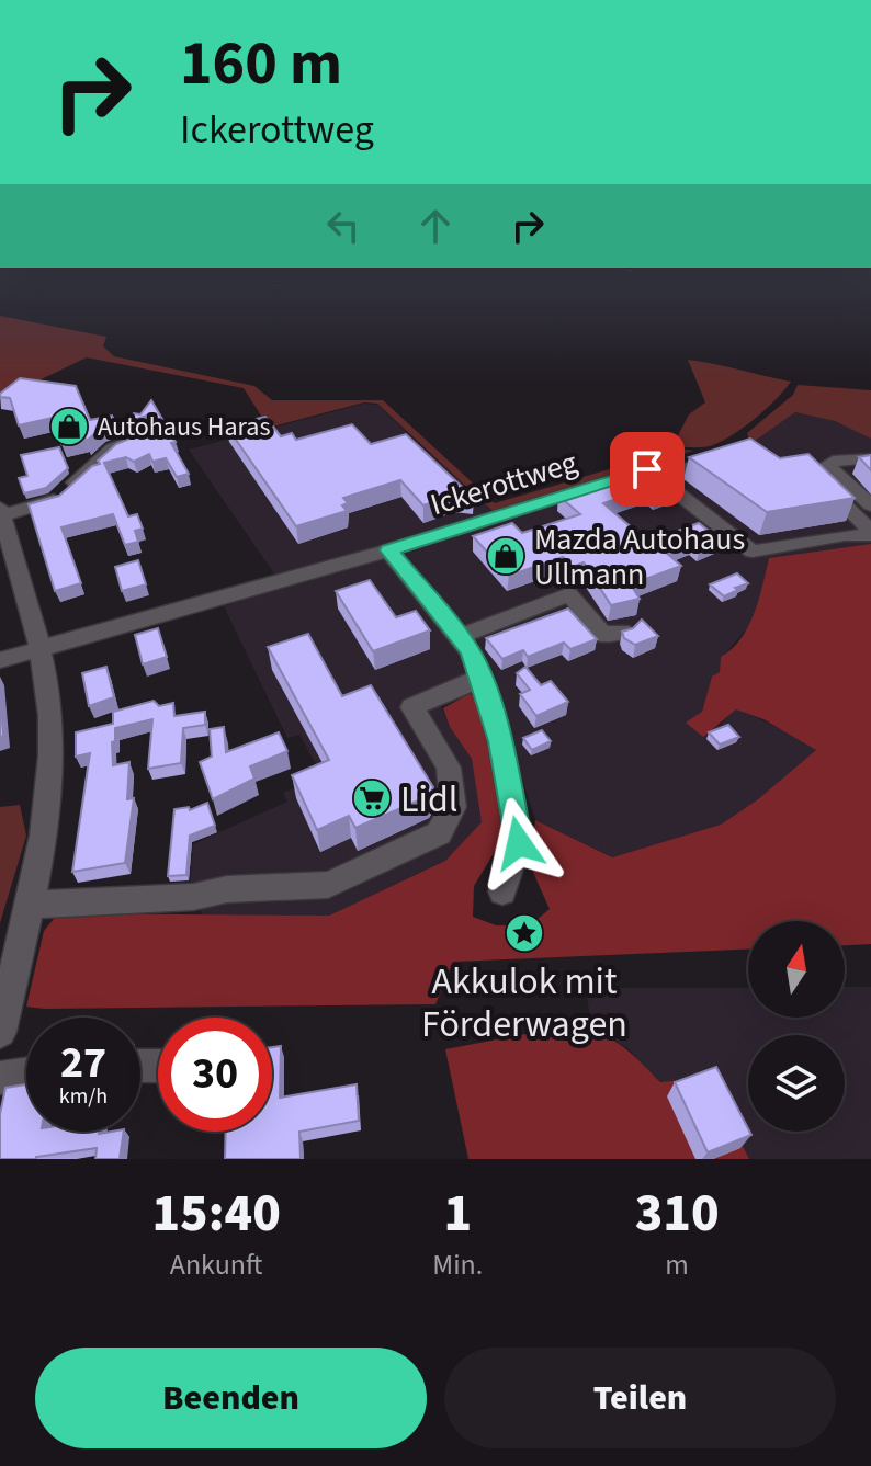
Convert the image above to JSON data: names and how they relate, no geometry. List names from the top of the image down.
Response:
{
  "streets": {
    "street": ["Ickerottweg"]
  },
  "places": {
    "shop": ["Autohaus Haras", "Mazda Autohaus Ullmann"],
    "supermarket": ["Lidl"],
    "place": ["Akkulok mit Förderwagen"]
  },
  "north": "top",
  "page": {
    "turn": ["160 m", "Ickerottweg"],
    "speed": "27 km/h",
    "limit": "30",
    "eta": [
      "15:40",
      "Ankunft",
      "1",
      "Min.",
      "310",
      "m"
    ],
    "buttons": ["Beenden", "Teilen"]
  }
}
